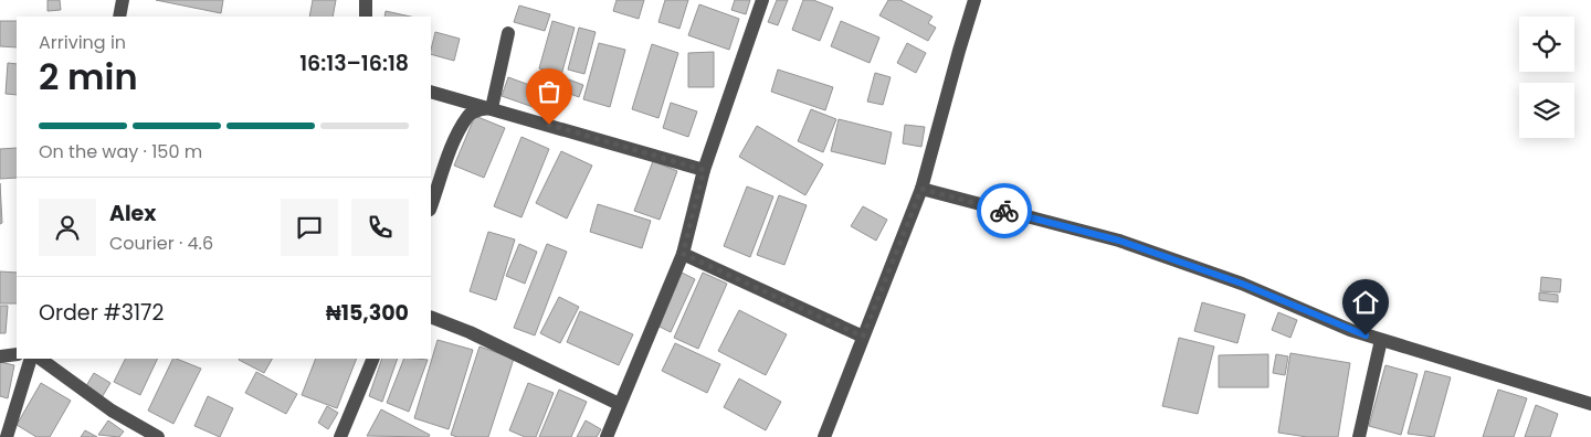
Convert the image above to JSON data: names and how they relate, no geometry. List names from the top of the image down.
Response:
{
  "page": {
    "heading": ["2 min", "Arriving in", "16:13–16:18"],
    "panel": [
      "Alex",
      "Courier · 4.6",
      "Order #3172",
      "₦15,300"
    ],
    "bar": "On the way · 150 m"
  }
}
